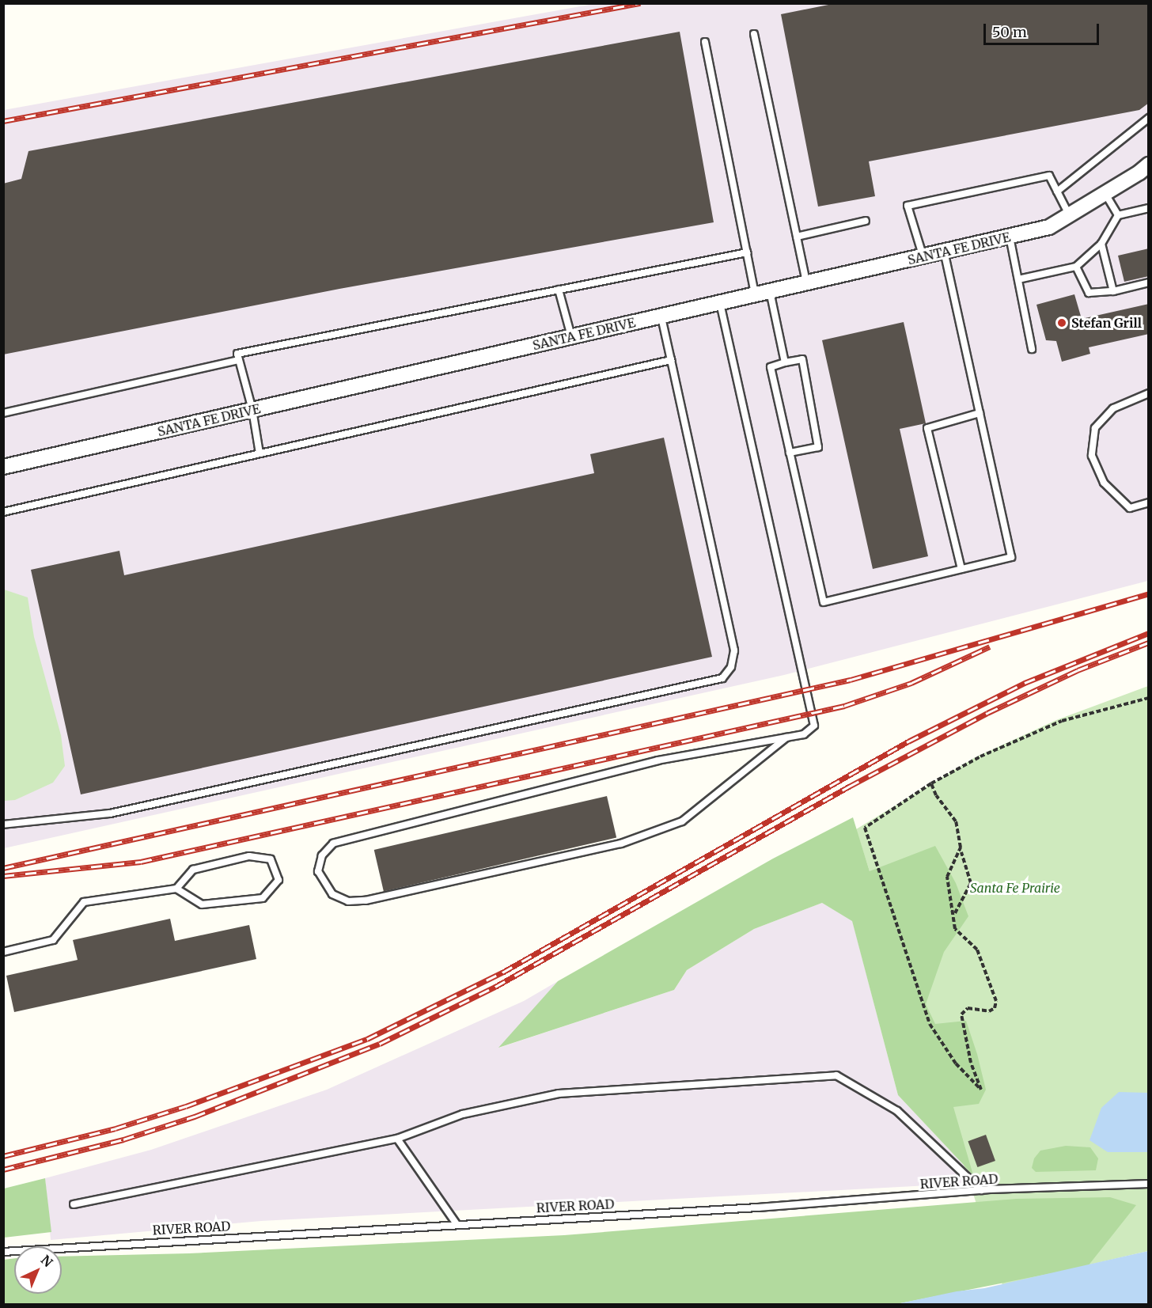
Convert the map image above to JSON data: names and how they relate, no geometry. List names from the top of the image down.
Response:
{
  "streets": {
    "street": ["SANTA FE DRIVE"],
    "lane": ["RIVER ROAD"]
  },
  "parks": ["Santa Fe Prairie"],
  "places": ["Stefan Grill"],
  "scale_bar": "50 m",
  "north": "top right"
}
